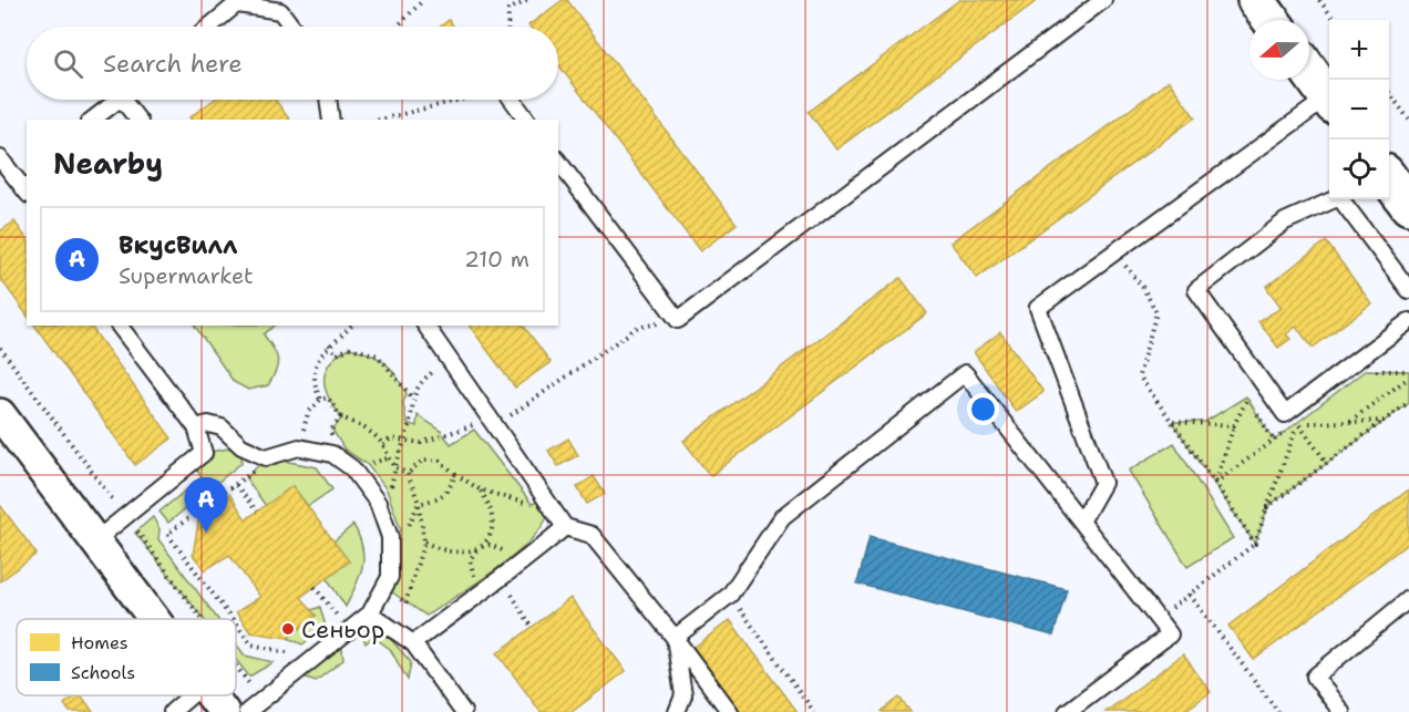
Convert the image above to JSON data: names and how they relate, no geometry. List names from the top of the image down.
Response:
{
  "places": ["Сеньор"],
  "legend": ["Homes", "Schools"],
  "north": "left",
  "page": {
    "map_buttons": ["+", "−"],
    "search": "Search here",
    "heading": "Nearby",
    "list": [
      {
        "mark": "A",
        "name": "ВкусВилл",
        "note": "Supermarket",
        "value": "210 m"
      }
    ],
    "pins": "A"
  }
}
